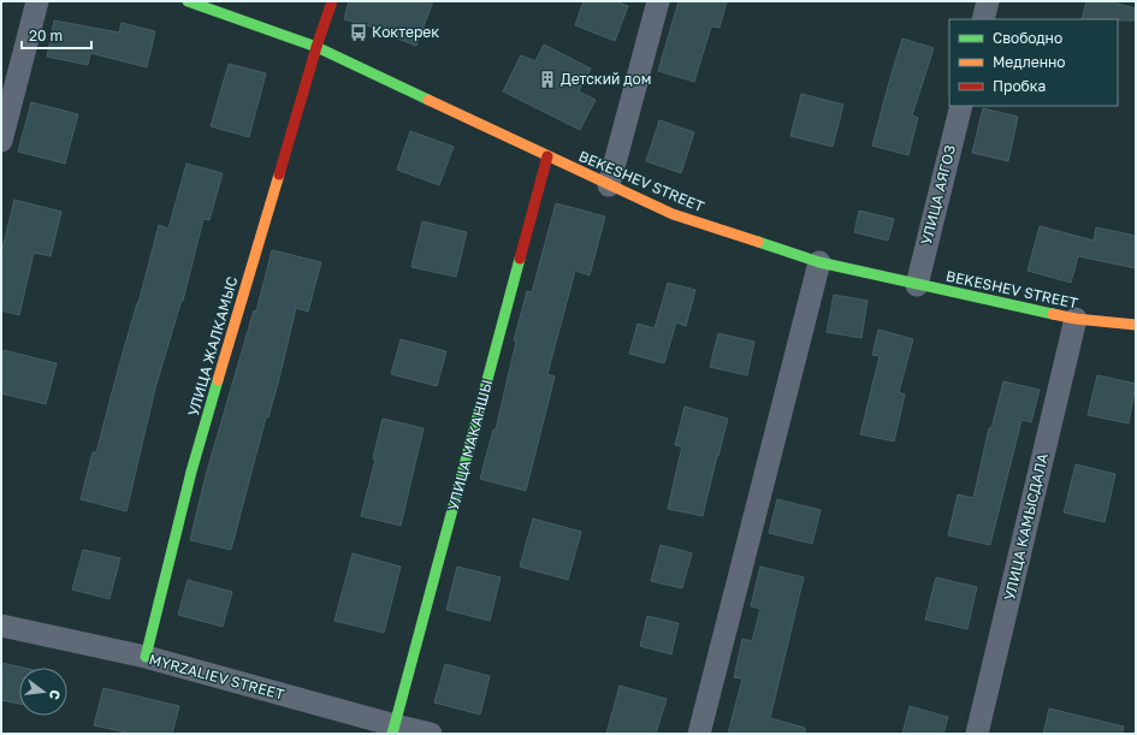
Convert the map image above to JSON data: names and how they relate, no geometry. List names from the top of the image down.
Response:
{
  "streets": {
    "street": [
      "BEKESHEV STREET",
      "УЛИЦА АЯГОЗ",
      "УЛИЦА ЖАЛКАМЫС",
      "УЛИЦА МАКАНШЫ",
      "УЛИЦА КАМЫСДАЛА",
      "MYRZALIEV STREET"
    ]
  },
  "crossings": [
    ["BEKESHEV STREET", "УЛИЦА АЯГОЗ"],
    ["BEKESHEV STREET", "УЛИЦА ЖАЛКАМЫС"],
    ["BEKESHEV STREET", "УЛИЦА МАКАНШЫ"],
    ["BEKESHEV STREET", "УЛИЦА КАМЫСДАЛА"],
    ["УЛИЦА ЖАЛКАМЫС", "MYRZALIEV STREET"],
    ["УЛИЦА МАКАНШЫ", "MYRZALIEV STREET"]
  ],
  "places": {
    "bus stop": ["Коктерек"],
    "building": ["Детский дом"]
  },
  "legend": ["Свободно", "Медленно", "Пробка"],
  "scale_bar": "20 m",
  "north": "right"
}
